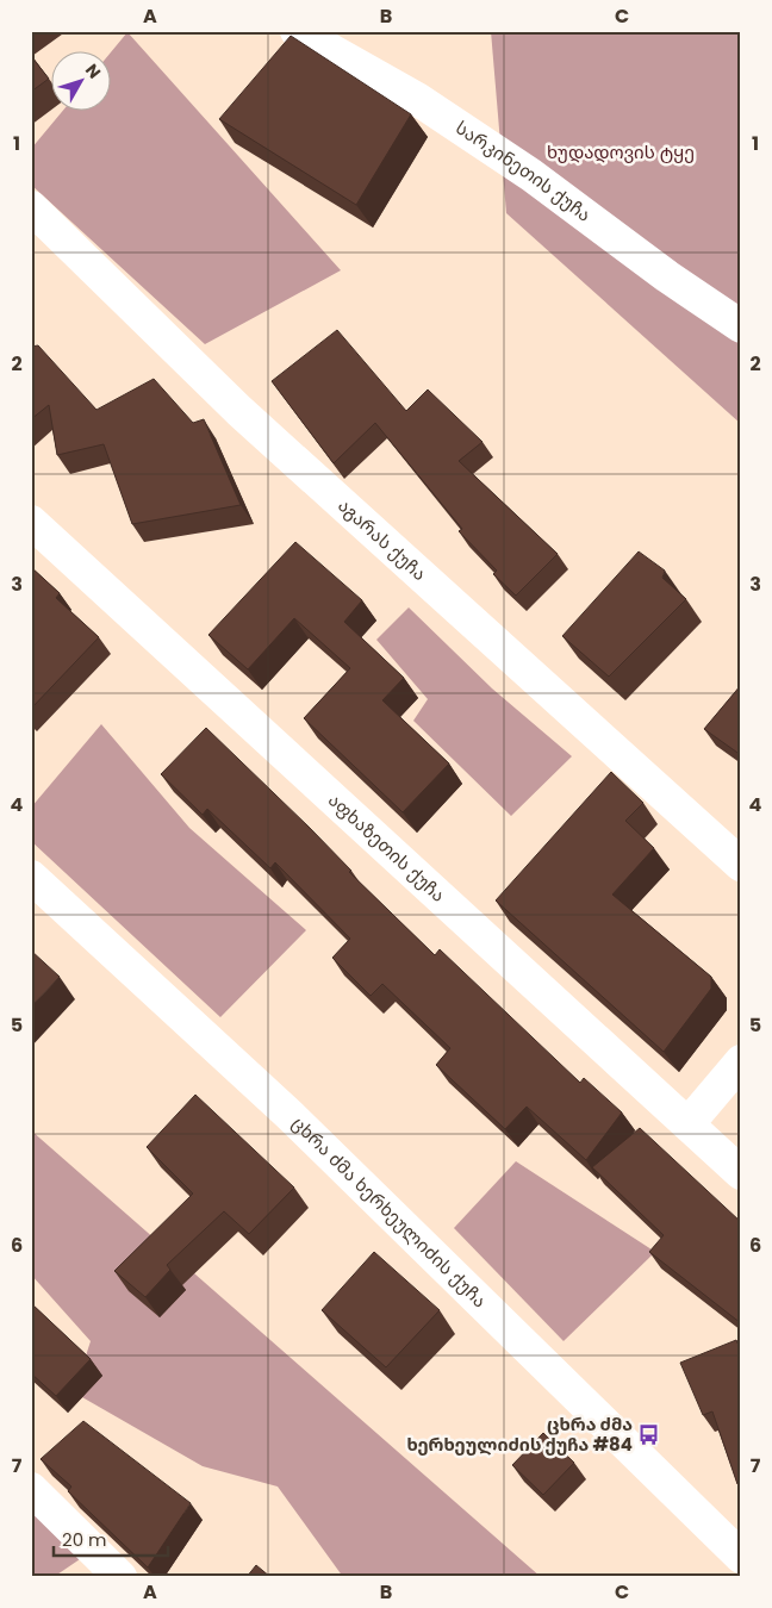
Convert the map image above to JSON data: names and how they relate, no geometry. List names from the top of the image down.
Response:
{
  "streets": {
    "street": [
      "სარკინეთის ქუჩა",
      "აგარას ქუჩა",
      "აფხაზეთის ქუჩა",
      "ცხრა ძმა ხერხეულიძის ქუჩა"
    ]
  },
  "parks": ["ხუდადოვის ტყე"],
  "places": {
    "bus stop": ["ცხრა ძმა ხერხეულიძის ქუჩა #84"]
  },
  "scale_bar": "20 m",
  "north": "top right",
  "grid": {
    "columns": ["A", "B", "C"],
    "rows": [
      "1",
      "2",
      "3",
      "4",
      "5",
      "6",
      "7"
    ]
  }
}
